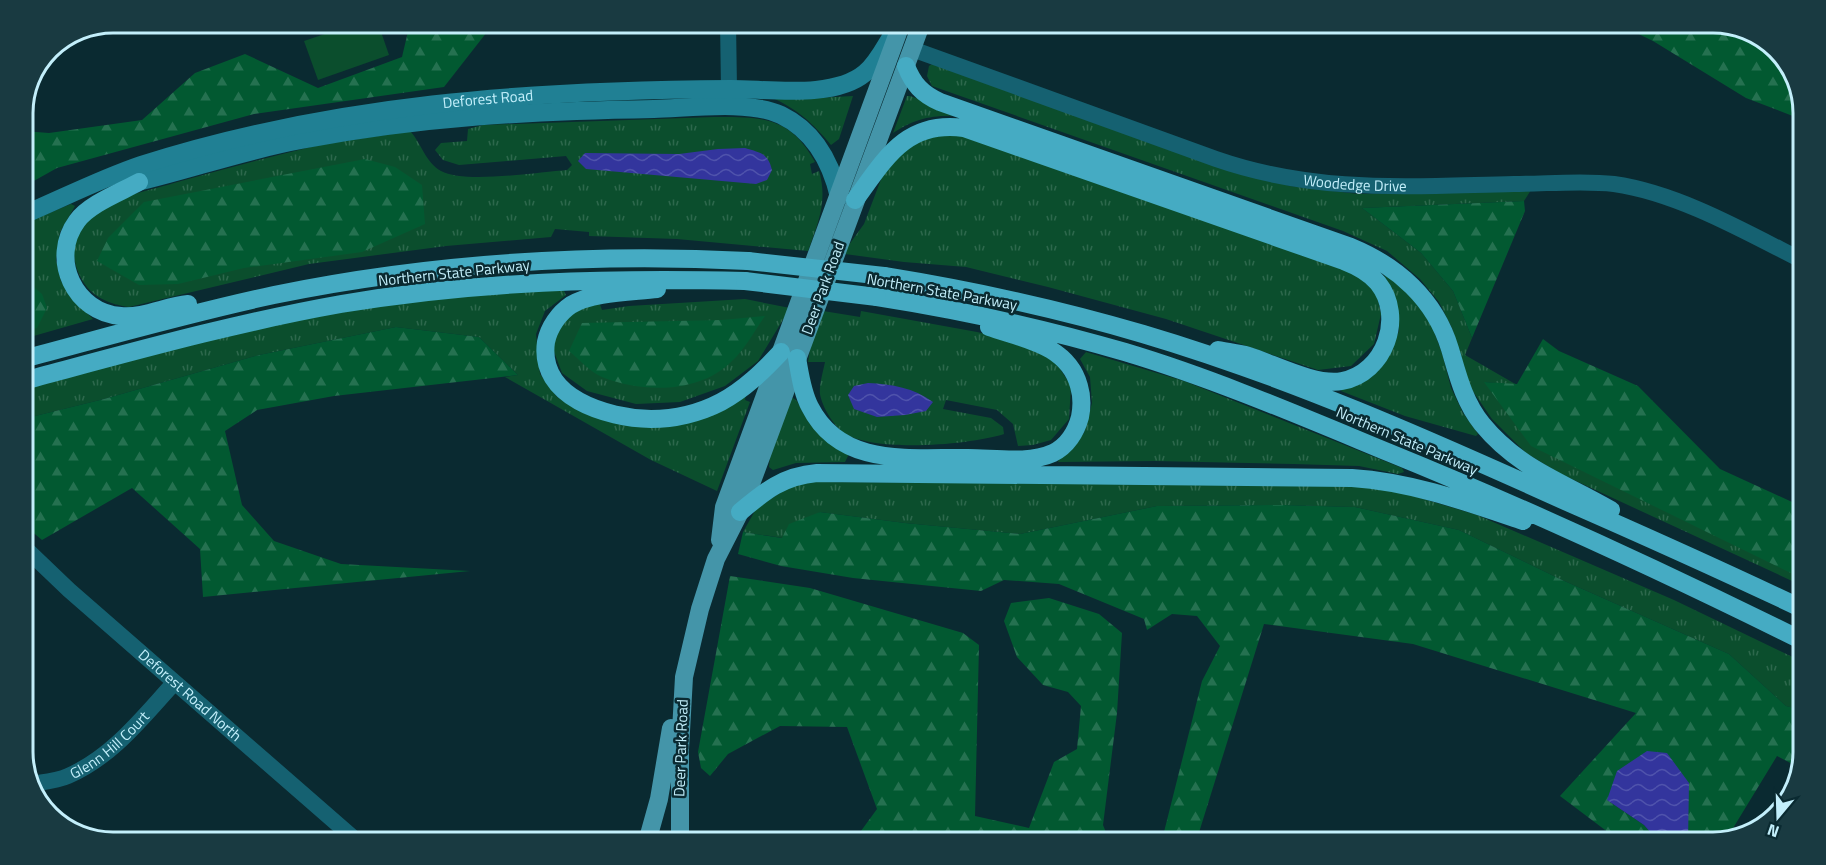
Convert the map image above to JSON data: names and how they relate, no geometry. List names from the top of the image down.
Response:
{
  "streets": {
    "highway": ["Northern State Parkway"],
    "main road": ["Deer Park Road"],
    "street": [
      "Deforest Road",
      "Woodedge Drive",
      "Deforest Road North",
      "Glenn Hill Court"
    ]
  },
  "crossings": [
    ["Deforest Road", "Deer Park Road"],
    ["Woodedge Drive", "Deer Park Road"],
    ["Deforest Road North", "Glenn Hill Court"]
  ],
  "north": "bottom"
}
